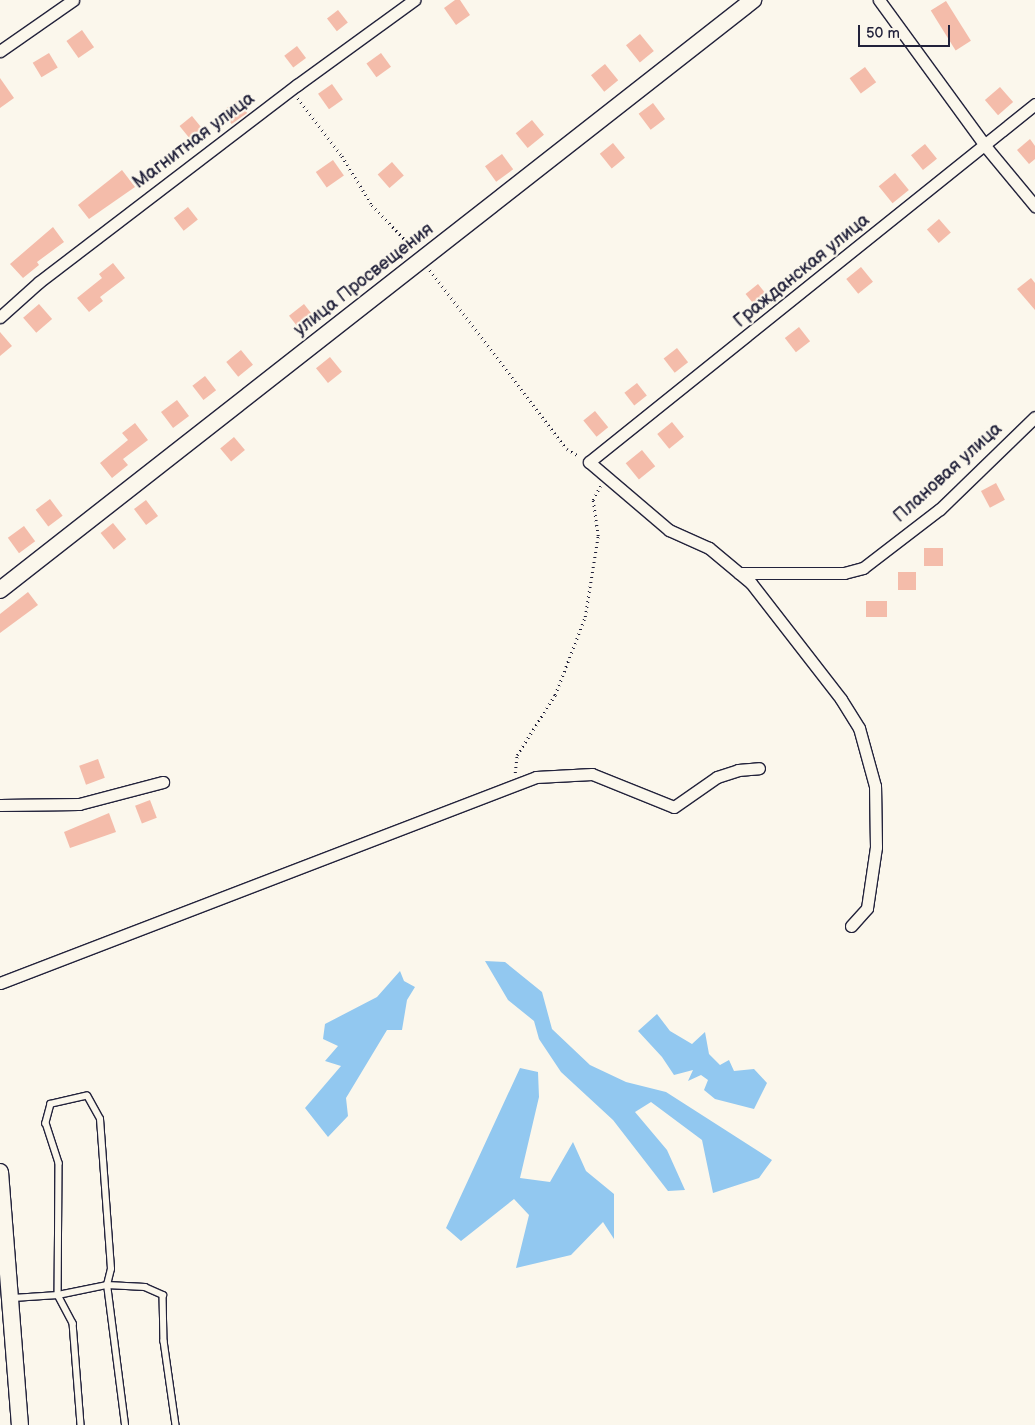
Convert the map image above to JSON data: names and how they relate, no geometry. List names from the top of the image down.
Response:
{
  "streets": {
    "street": [
      "Магнитная улица",
      "Гражданская улица",
      "улица Просвещения",
      "Плановая улица"
    ]
  },
  "scale_bar": "50 m"
}
